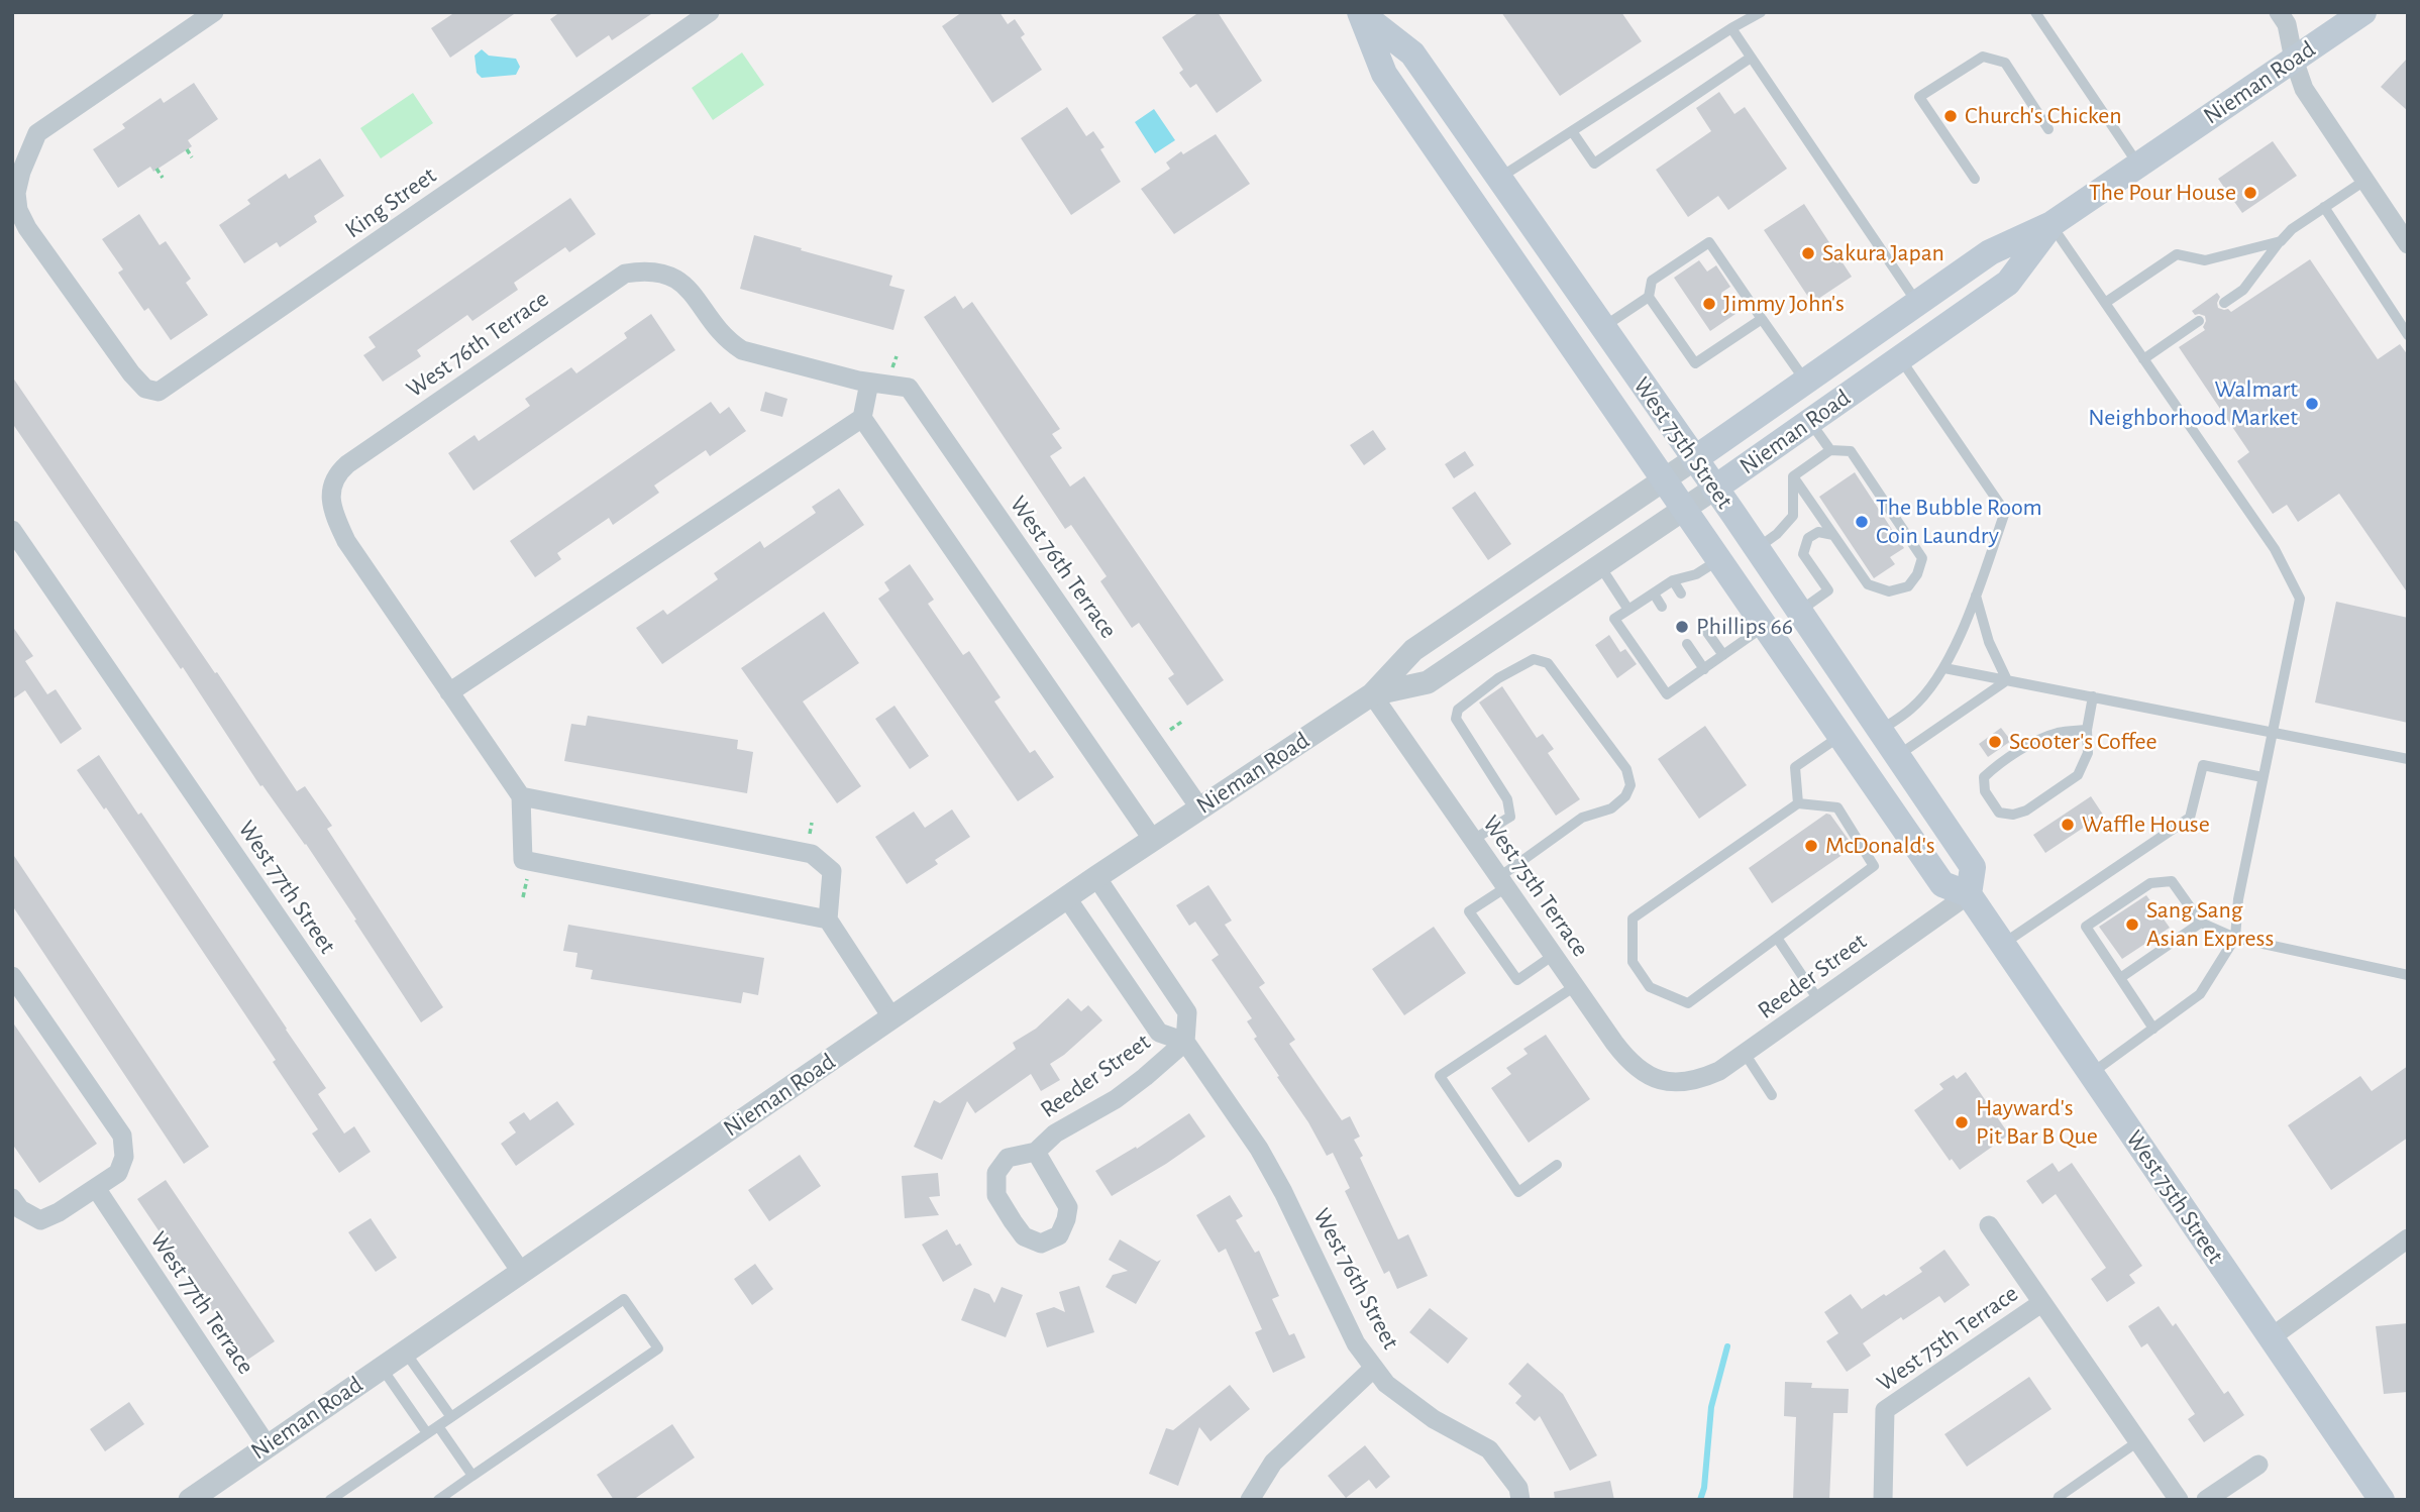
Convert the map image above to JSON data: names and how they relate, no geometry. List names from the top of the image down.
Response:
{
  "streets": {
    "main road": ["Nieman Road", "West 75th Street"],
    "street": [
      "King Street",
      "West 76th Terrace",
      "West 75th Terrace",
      "West 77th Street",
      "Reeder Street",
      "West 76th Street",
      "West 77th Terrace"
    ]
  },
  "crossings": [
    ["Nieman Road", "West 76th Terrace"],
    ["Nieman Road", "West 75th Street"],
    ["Nieman Road", "West 75th Terrace"],
    ["Nieman Road", "West 77th Street"],
    ["Nieman Road", "West 76th Street"],
    ["Nieman Road", "West 77th Terrace"],
    ["West 75th Street", "Reeder Street"],
    ["West 75th Terrace", "Reeder Street"],
    ["Reeder Street", "West 76th Street"]
  ],
  "places": [
    "Church's Chicken",
    "The Pour House",
    "Sakura Japan",
    "Jimmy John's",
    "Walmart Neighborhood Market",
    "The Bubble Room Coin Laundry",
    "Phillips 66",
    "Scooter's Coffee",
    "Waffle House",
    "McDonald's",
    "Sang Sang Asian Express",
    "Hayward's Pit Bar B Que"
  ]
}
